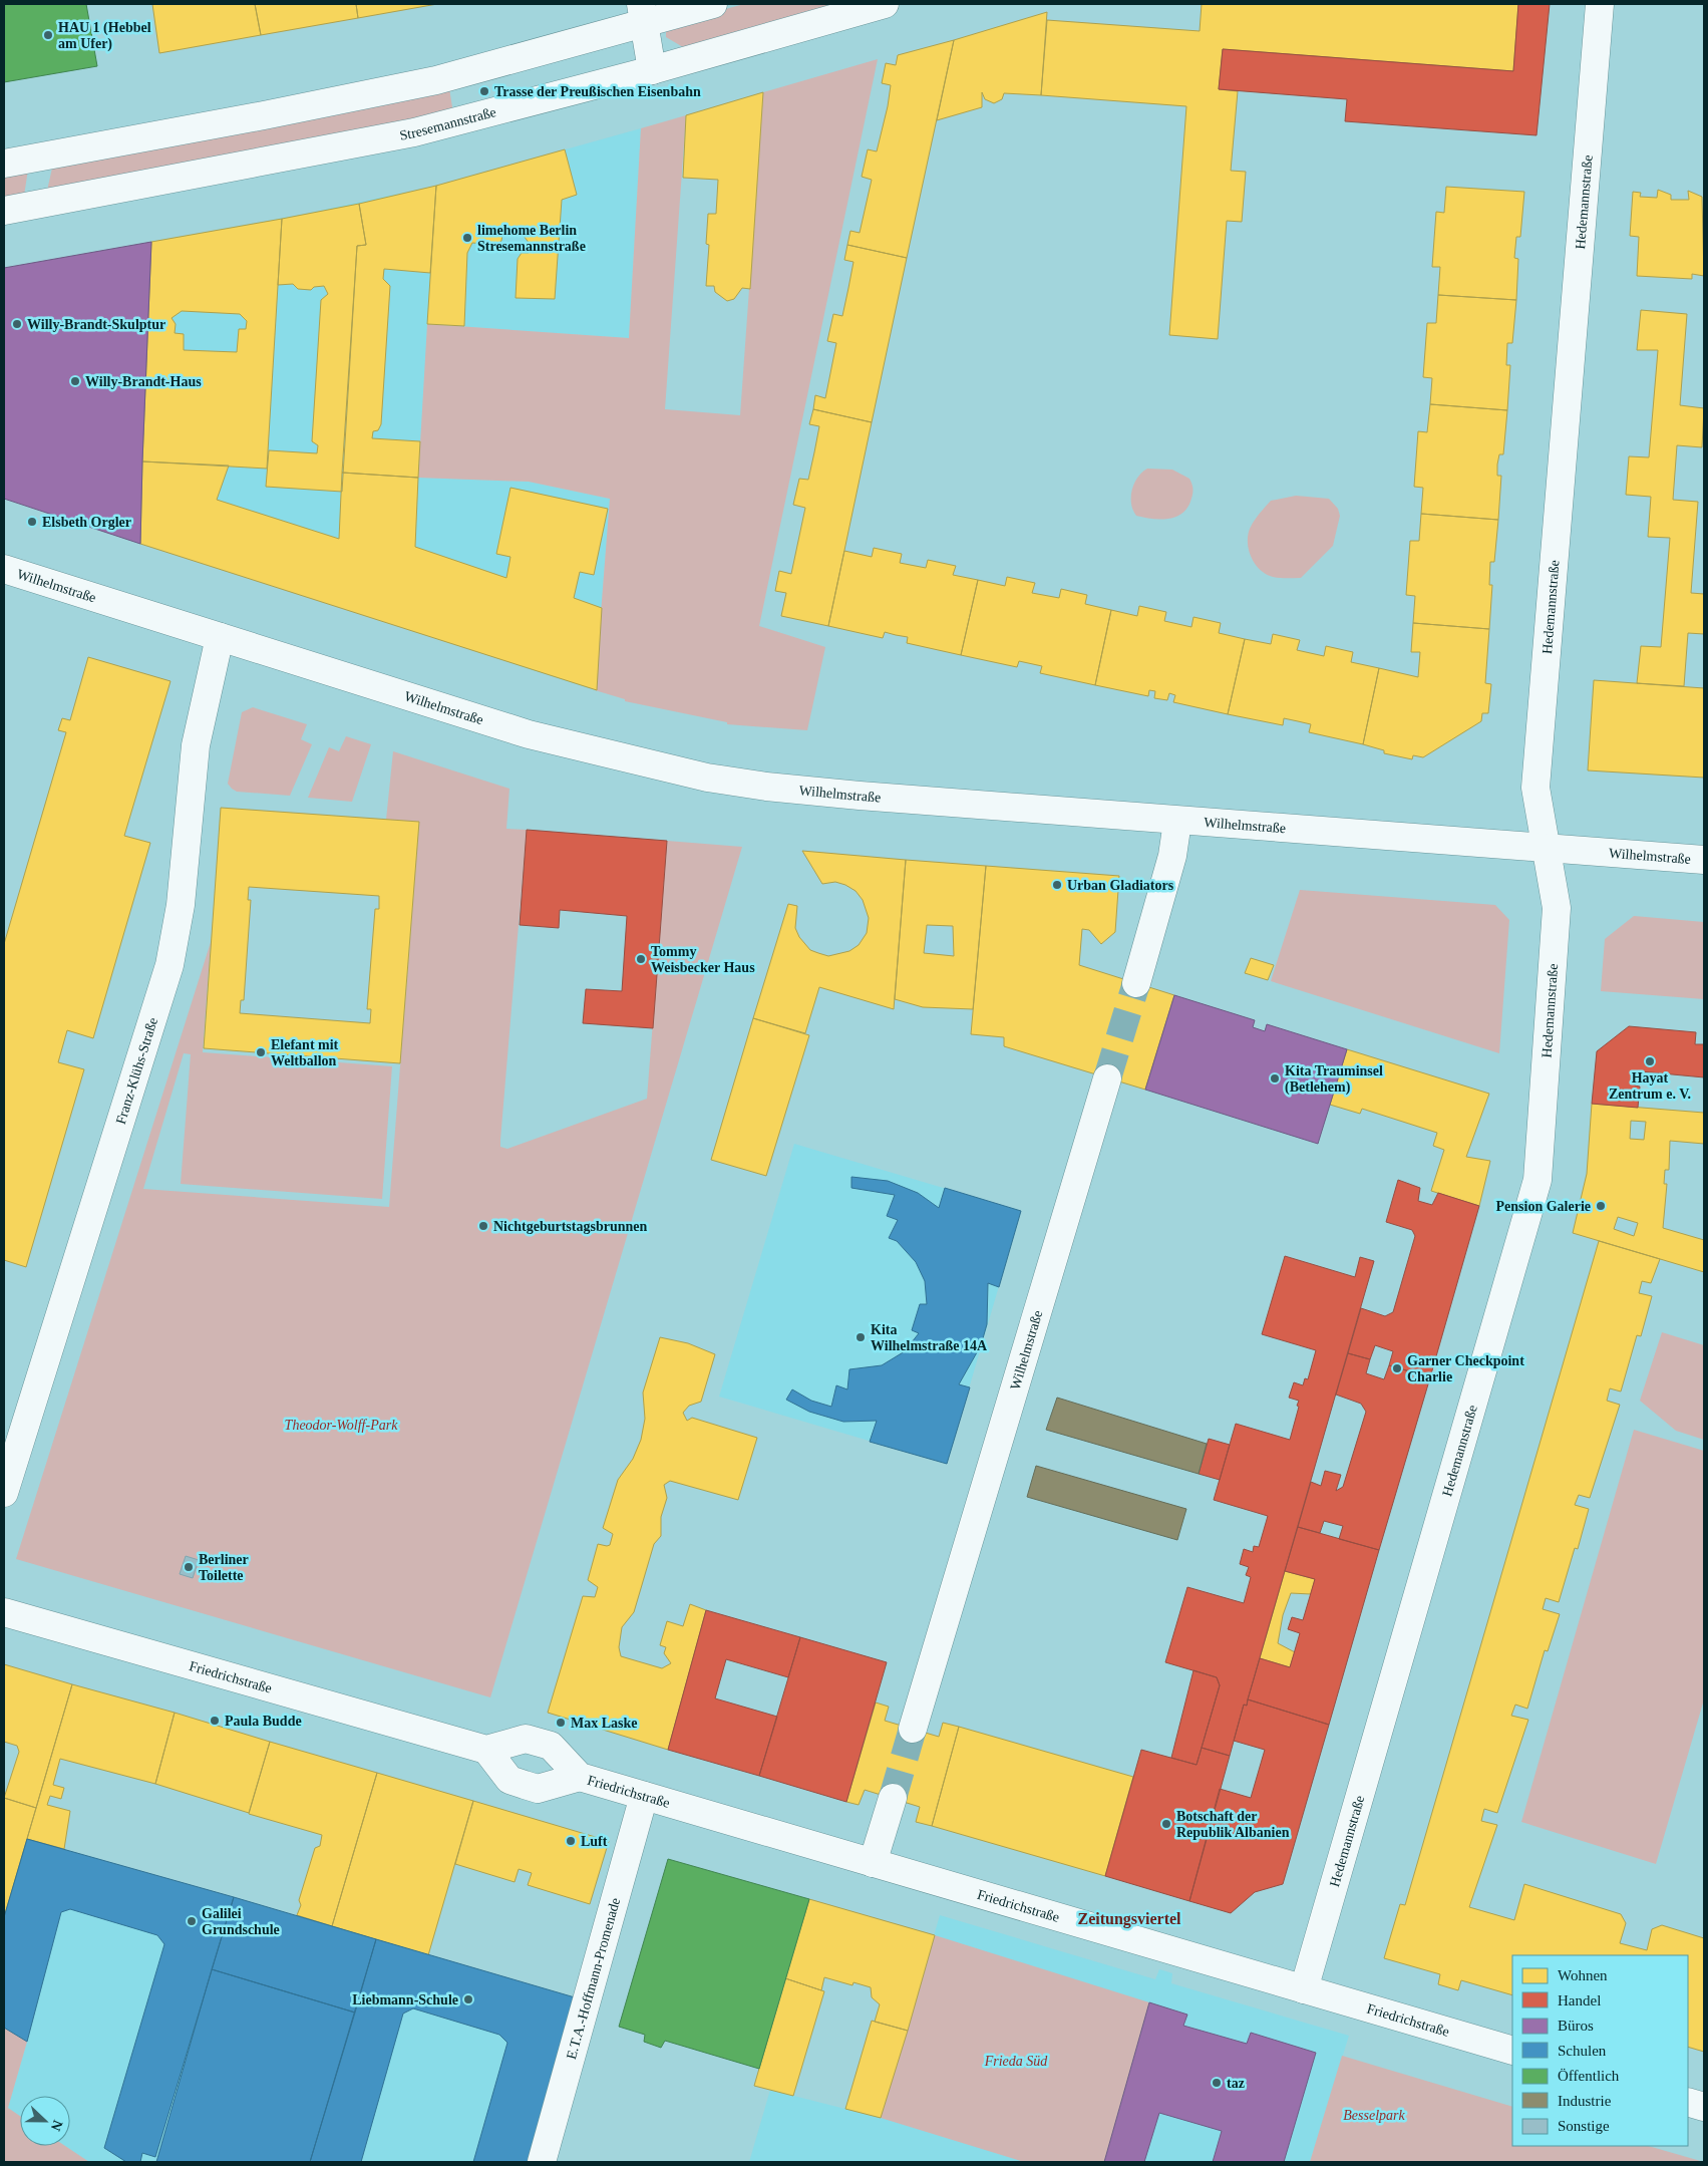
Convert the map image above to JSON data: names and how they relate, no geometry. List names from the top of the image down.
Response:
{
  "streets": {
    "street": [
      "Stresemannstraße",
      "Hedemannstraße",
      "Wilhelmstraße",
      "Franz-Klühs-Straße",
      "Friedrichstraße",
      "E.T.A.-Hoffmann-Promenade"
    ]
  },
  "crossings": [
    ["Hedemannstraße", "Wilhelmstraße"],
    ["Hedemannstraße", "Friedrichstraße"],
    ["Wilhelmstraße", "Franz-Klühs-Straße"],
    ["Friedrichstraße", "E.T.A.-Hoffmann-Promenade"]
  ],
  "districts": ["Zeitungsviertel"],
  "parks": ["Theodor-Wolff-Park", "Frieda Süd", "Besselpark"],
  "places": [
    "HAU 1 (Hebbel am Ufer)",
    "Trasse der Preußischen Eisenbahn",
    "limehome Berlin Stresemannstraße",
    "Willy-Brandt-Skulptur",
    "Willy-Brandt-Haus",
    "Elsbeth Orgler",
    "Urban Gladiators",
    "Tommy Weisbecker Haus",
    "Elefant mit Weltballon",
    "Hayat Zentrum e. V.",
    "Kita Trauminsel (Betlehem)",
    "Pension Galerie",
    "Nichtgeburtstagsbrunnen",
    "Kita Wilhelmstraße 14A",
    "Garner Checkpoint Charlie",
    "Berliner Toilette",
    "Paula Budde",
    "Max Laske",
    "Botschaft der Republik Albanien",
    "Luft",
    "Galilei Grundschule",
    "Liebmann-Schule",
    "taz"
  ],
  "legend": [
    "Wohnen",
    "Handel",
    "Büros",
    "Schulen",
    "Öffentlich",
    "Industrie",
    "Sonstige"
  ],
  "north": "right"
}
